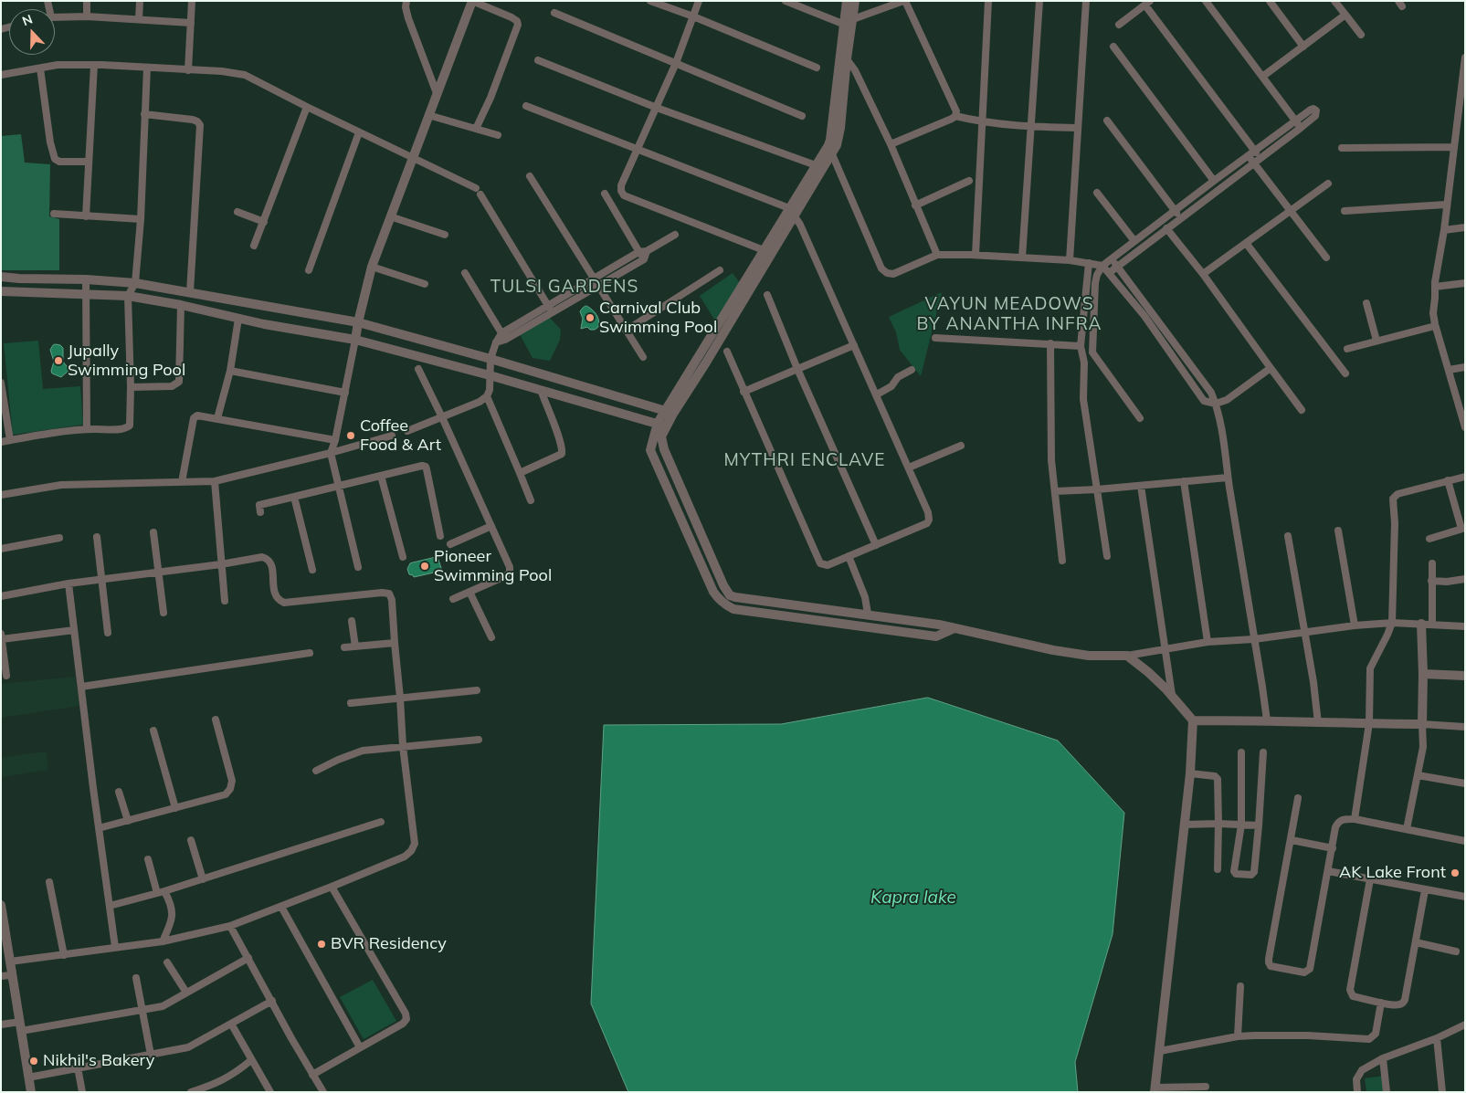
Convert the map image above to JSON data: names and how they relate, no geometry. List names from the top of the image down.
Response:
{
  "districts": ["TULSI GARDENS", "VAYUN MEADOWS BY ANANTHA INFRA", "MYTHRI ENCLAVE"],
  "water": ["Kapra lake"],
  "places": [
    "Carnival Club Swimming Pool",
    "Jupally Swimming Pool",
    "Coffee Food & Art",
    "Pioneer Swimming Pool",
    "AK Lake Front",
    "BVR Residency",
    "Nikhil's Bakery"
  ],
  "north": "top"
}
